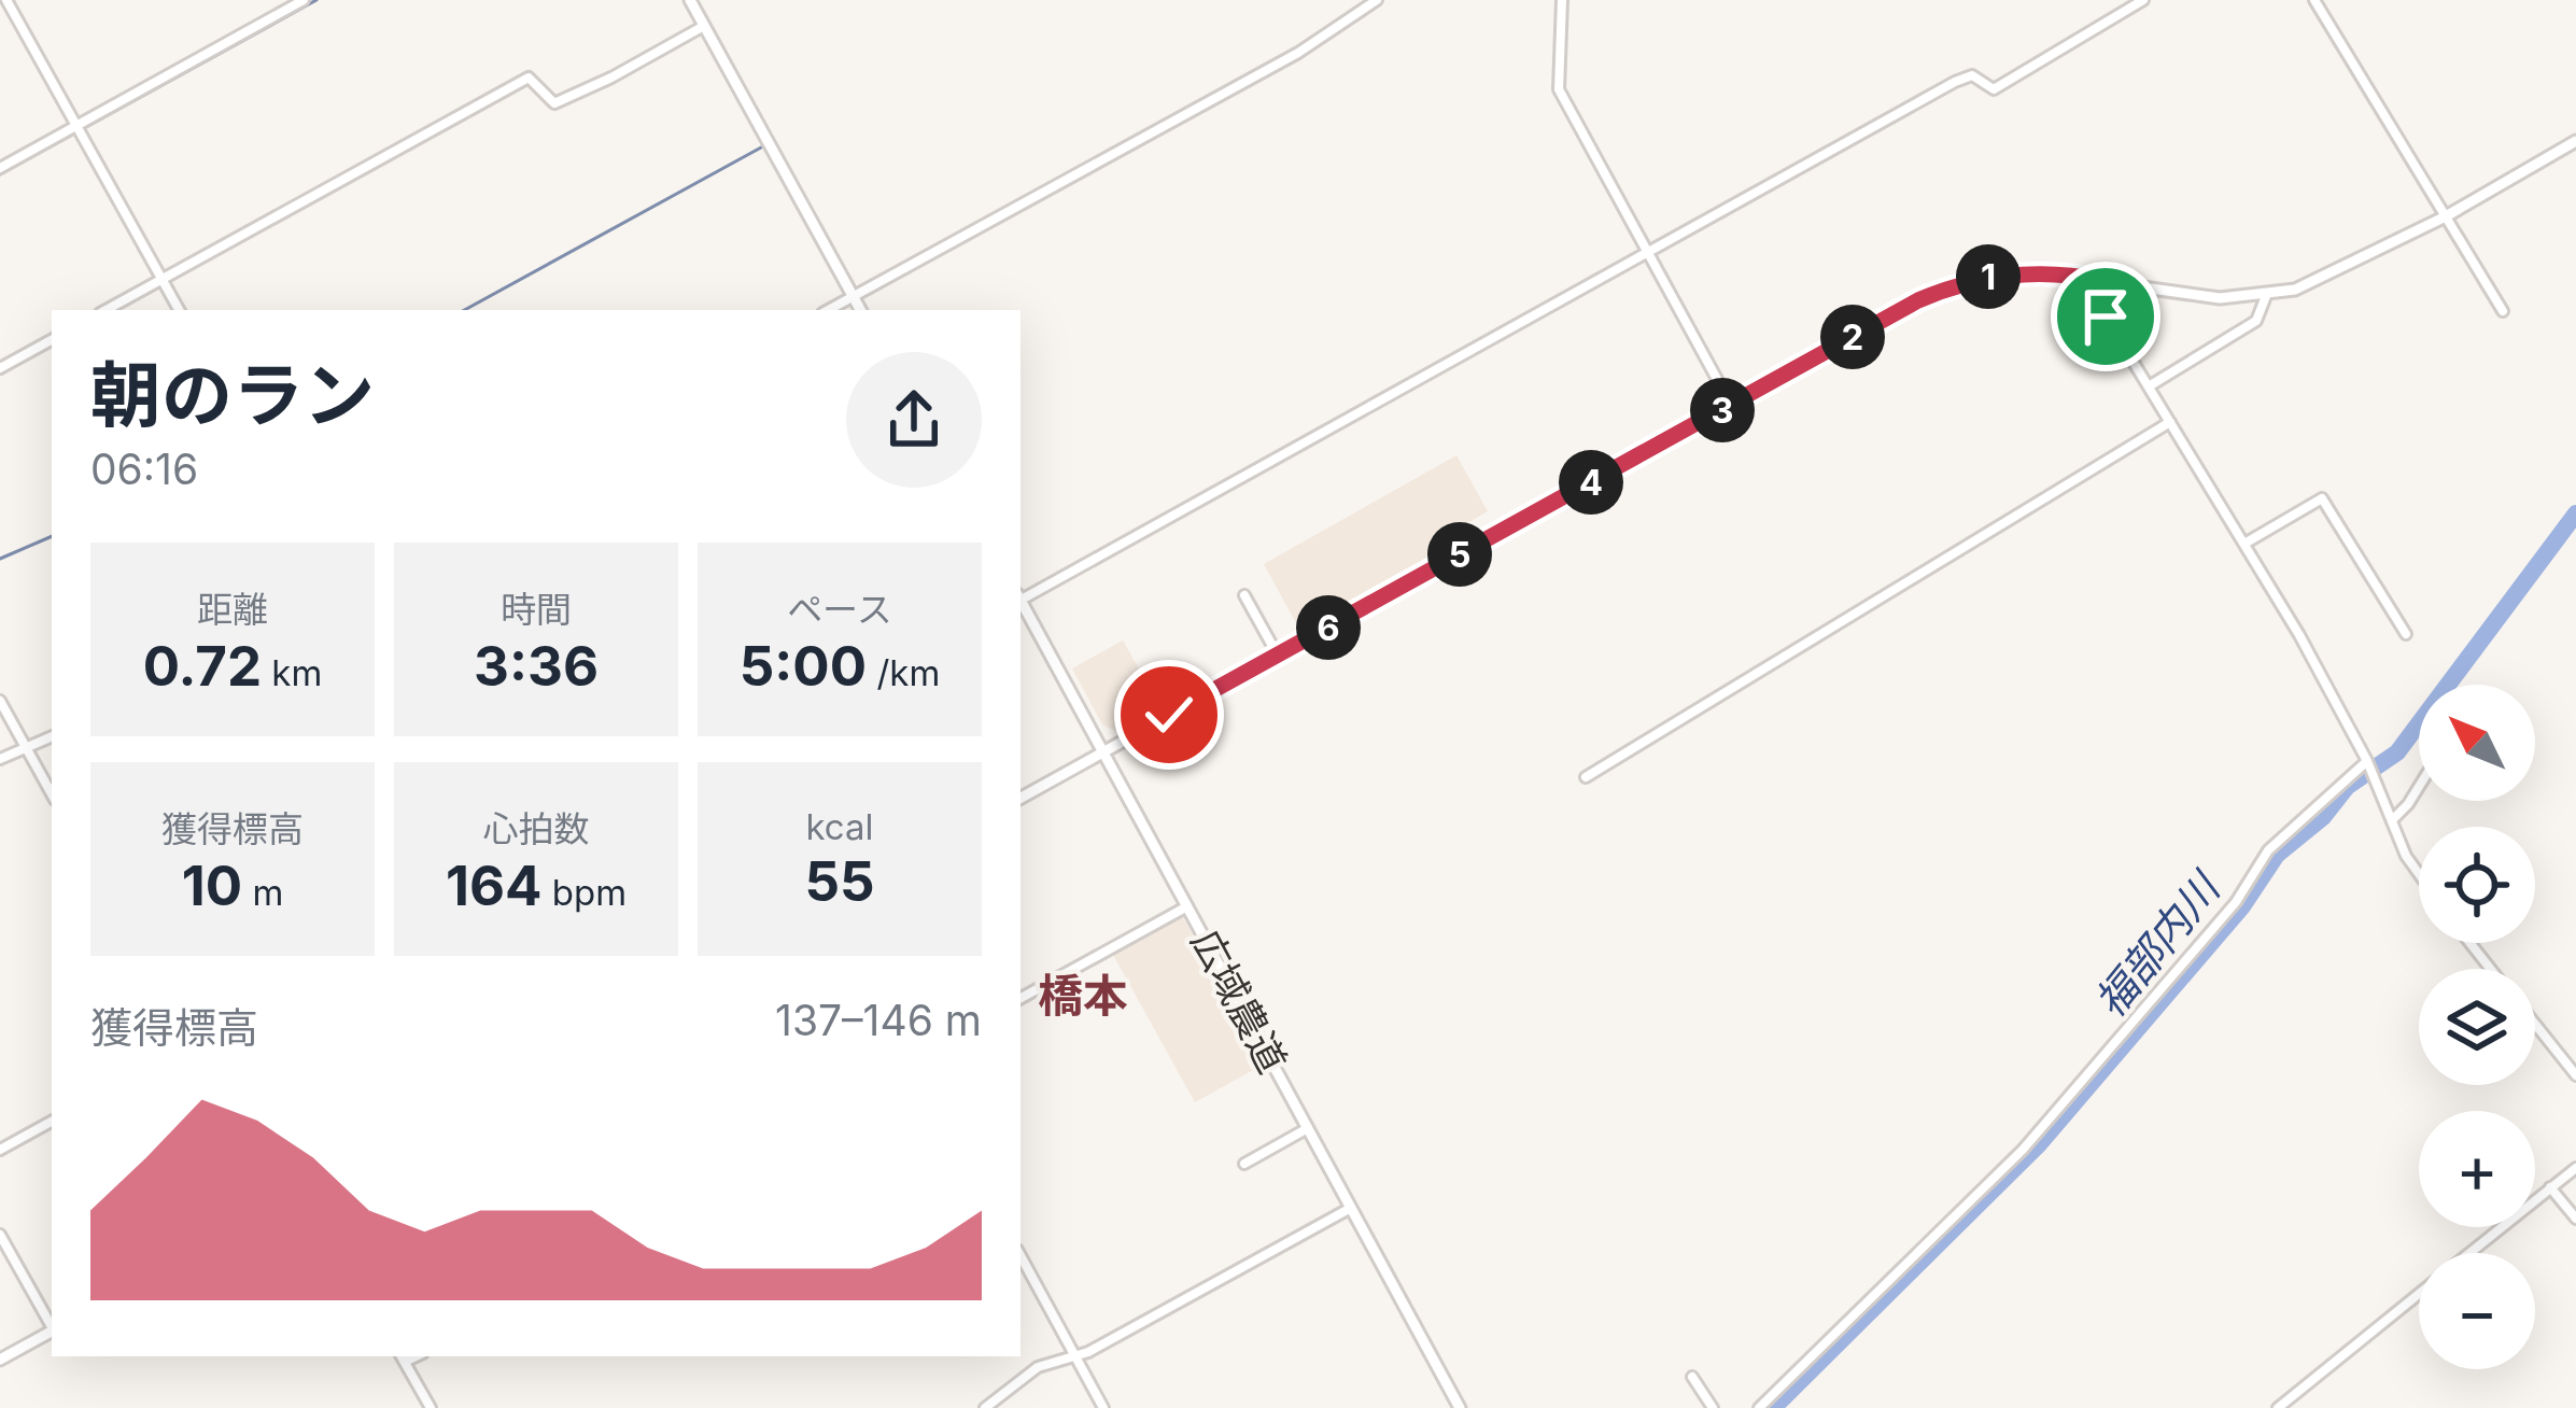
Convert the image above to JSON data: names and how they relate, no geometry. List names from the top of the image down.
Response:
{
  "streets": {
    "street": ["広域農道"]
  },
  "districts": ["橋本"],
  "water": ["福部内川"],
  "north": "top left",
  "page": {
    "pins": [
      "1",
      "2",
      "3",
      "4",
      "5",
      "6"
    ],
    "heading": ["朝のラン", "06:16"],
    "stats": [
      ["距離", "0.72 km"],
      ["時間", "3:36"],
      ["ペース", "5:00 /km"],
      ["獲得標高", "10 m"],
      ["心拍数", "164 bpm"],
      ["kcal", "55"]
    ],
    "map_buttons": ["+", "−"],
    "chart": ["獲得標高", "137–146 m"]
  }
}
